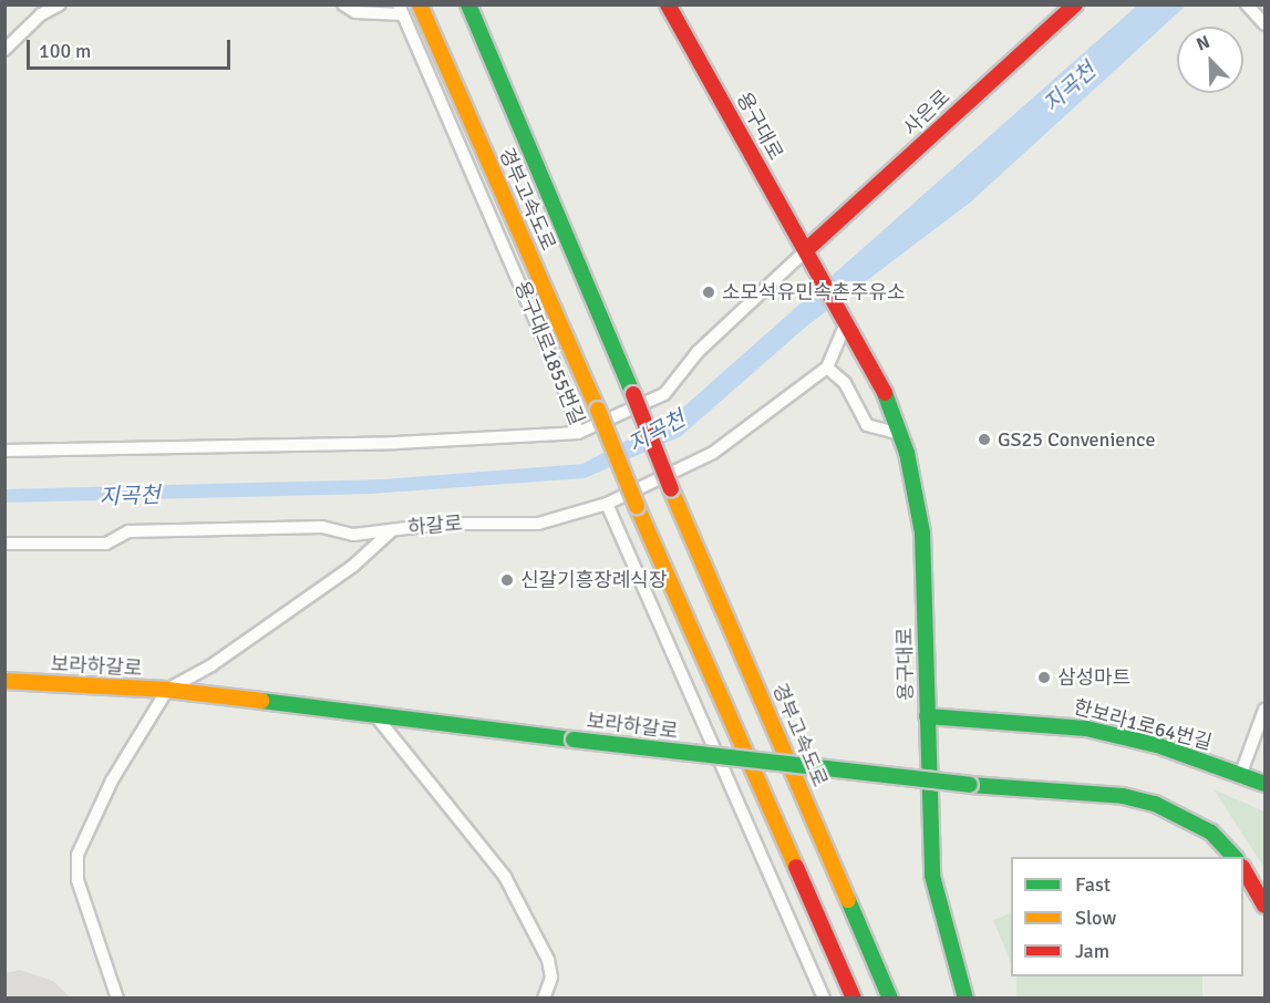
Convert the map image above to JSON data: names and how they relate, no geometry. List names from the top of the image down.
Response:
{
  "streets": {
    "main road": [
      "사은로",
      "용구대로",
      "경부고속도로",
      "보라하갈로",
      "한보라1로64번길"
    ],
    "street": ["용구대로1855번길", "하갈로"]
  },
  "crossings": [
    ["사은로", "용구대로"],
    ["사은로", "용구대로1855번길"],
    ["용구대로", "용구대로1855번길"],
    ["용구대로", "한보라1로64번길"]
  ],
  "water": ["지곡천"],
  "places": [
    "소모석유민속촌주유소",
    "GS25 Convenience",
    "신갈기흥장례식장",
    "삼성마트"
  ],
  "legend": ["Fast", "Slow", "Jam"],
  "scale_bar": "100 m",
  "north": "top left"
}
